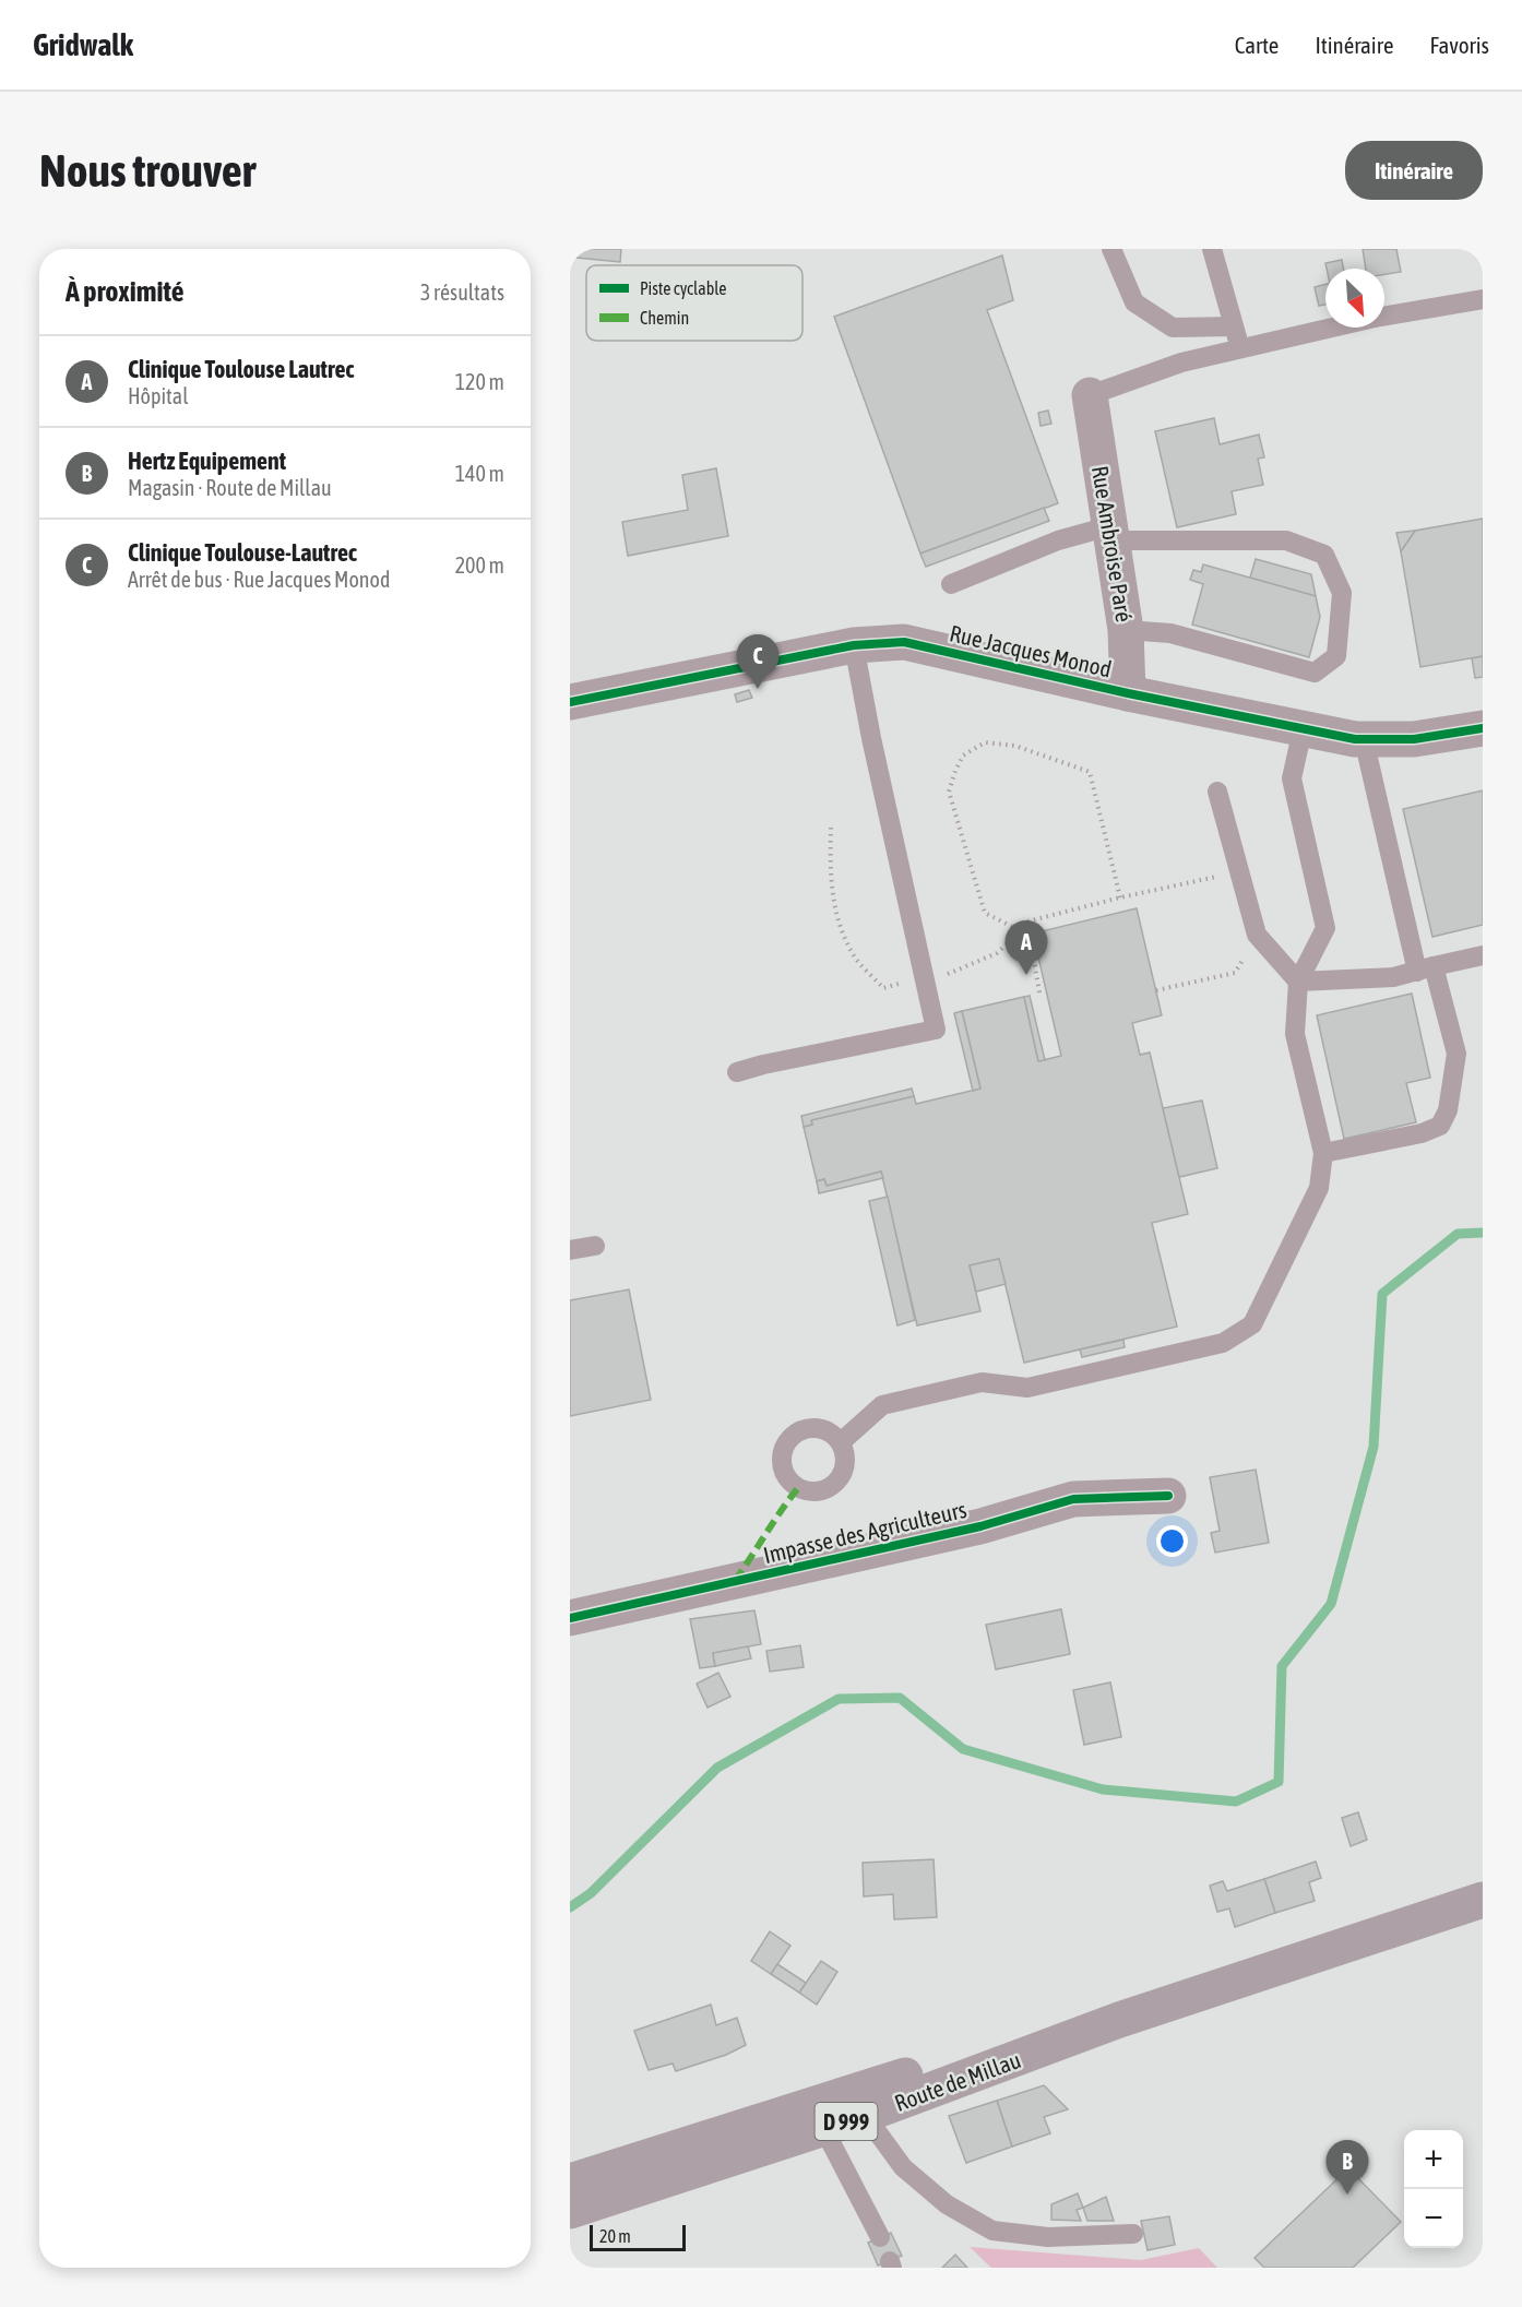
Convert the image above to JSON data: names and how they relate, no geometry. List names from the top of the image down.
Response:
{
  "streets": {
    "main road": ["Route de Millau", "D 999"],
    "street": ["Rue Ambroise Paré", "Rue Jacques Monod", "Impasse des Agriculteurs"]
  },
  "crossings": [
    ["Rue Ambroise Paré", "Rue Jacques Monod"]
  ],
  "legend": ["Piste cyclable", "Chemin"],
  "scale_bar": "20 m",
  "north": "bottom right",
  "page": {
    "header": "Gridwalk",
    "nav": ["Carte", "Itinéraire", "Favoris"],
    "buttons": "Itinéraire",
    "title": "Nous trouver",
    "heading": ["À proximité", "3 résultats"],
    "list": [
      {
        "mark": "A",
        "name": "Clinique Toulouse Lautrec",
        "note": "Hôpital",
        "value": "120 m"
      },
      {
        "mark": "B",
        "name": "Hertz Equipement",
        "note": "Magasin · Route de Millau",
        "value": "140 m"
      },
      {
        "mark": "C",
        "name": "Clinique Toulouse-Lautrec",
        "note": "Arrêt de bus · Rue Jacques Monod",
        "value": "200 m"
      }
    ],
    "pins": ["C", "A", "B"],
    "map_buttons": ["+", "−"],
    "scale": "20 m"
  }
}
